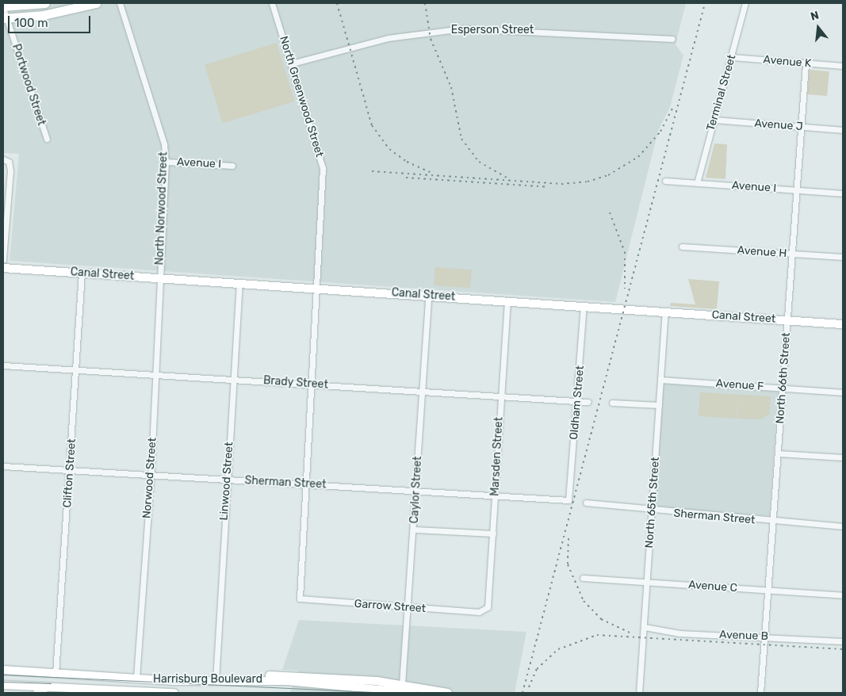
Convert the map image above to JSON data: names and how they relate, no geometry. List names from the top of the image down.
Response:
{
  "streets": {
    "street": [
      "Esperson Street",
      "Avenue K",
      "Portwood Street",
      "Terminal Street",
      "North Greenwood Street",
      "Avenue J",
      "Avenue I",
      "North Norwood Street",
      "Avenue H",
      "Canal Street",
      "North 66th Street",
      "Brady Street",
      "Avenue F",
      "Oldham Street",
      "Marsden Street",
      "Clifton Street",
      "Norwood Street",
      "Linwood Street",
      "Sherman Street",
      "Caylor Street",
      "North 65th Street",
      "Avenue C",
      "Garrow Street",
      "Avenue B",
      "Harrisburg Boulevard"
    ]
  },
  "crossings": [
    ["Esperson Street", "North Greenwood Street"],
    ["Avenue K", "Terminal Street"],
    ["Avenue K", "North 66th Street"],
    ["Terminal Street", "Avenue J"],
    ["Terminal Street", "Avenue I"],
    ["North Greenwood Street", "Canal Street"],
    ["North Greenwood Street", "Brady Street"],
    ["North Greenwood Street", "Sherman Street"],
    ["North Greenwood Street", "Garrow Street"],
    ["Avenue J", "North 66th Street"],
    ["Avenue I", "North Norwood Street"],
    ["Avenue I", "North 66th Street"],
    ["North Norwood Street", "Canal Street"],
    ["North Norwood Street", "Norwood Street"],
    ["Avenue H", "North 66th Street"],
    ["Canal Street", "North 66th Street"],
    ["Canal Street", "Oldham Street"],
    ["Canal Street", "Marsden Street"],
    ["Canal Street", "Clifton Street"],
    ["Canal Street", "Norwood Street"],
    ["Canal Street", "Linwood Street"],
    ["Canal Street", "Caylor Street"],
    ["Canal Street", "North 65th Street"],
    ["North 66th Street", "Avenue F"],
    ["North 66th Street", "Sherman Street"],
    ["North 66th Street", "Avenue C"],
    ["North 66th Street", "Avenue B"],
    ["Brady Street", "Oldham Street"],
    ["Brady Street", "Marsden Street"],
    ["Brady Street", "Clifton Street"],
    ["Brady Street", "Norwood Street"],
    ["Brady Street", "Linwood Street"],
    ["Brady Street", "Caylor Street"],
    ["Avenue F", "North 65th Street"],
    ["Oldham Street", "Sherman Street"],
    ["Marsden Street", "Sherman Street"],
    ["Marsden Street", "Garrow Street"],
    ["Clifton Street", "Sherman Street"],
    ["Clifton Street", "Harrisburg Boulevard"],
    ["Norwood Street", "Sherman Street"],
    ["Norwood Street", "Harrisburg Boulevard"],
    ["Linwood Street", "Sherman Street"],
    ["Linwood Street", "Harrisburg Boulevard"],
    ["Sherman Street", "Caylor Street"],
    ["Sherman Street", "North 65th Street"],
    ["Caylor Street", "Garrow Street"],
    ["North 65th Street", "Avenue C"],
    ["North 65th Street", "Avenue B"]
  ],
  "scale_bar": "100 m",
  "north": "top"
}
